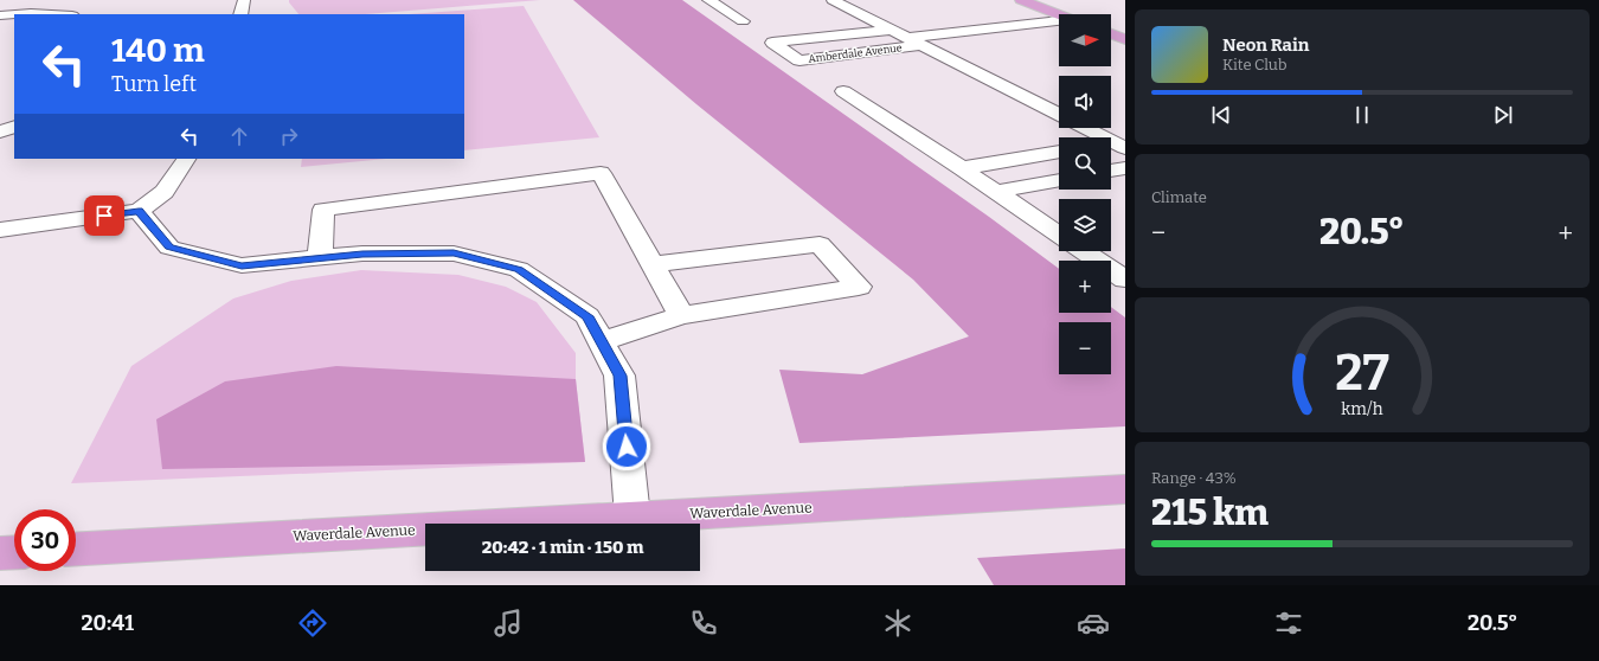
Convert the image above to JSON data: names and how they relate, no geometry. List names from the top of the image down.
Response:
{
  "streets": {
    "main road": ["Waverdale Avenue"],
    "street": ["Amberdale Avenue"]
  },
  "north": "right",
  "page": {
    "map_buttons": ["+", "−"],
    "turn": ["140 m", "Turn left"],
    "song": ["Neon Rain", "Kite Club"],
    "tile": [
      "Climate",
      ["Range · 43%", "215 km"]
    ],
    "heat": ["−", "20.5°", "+"],
    "limit": "30",
    "trip": "20:42 · 1 min · 150 m",
    "tabs": ["20:41", "20.5°"],
    "gauge": ["27", "km/h"]
  }
}
